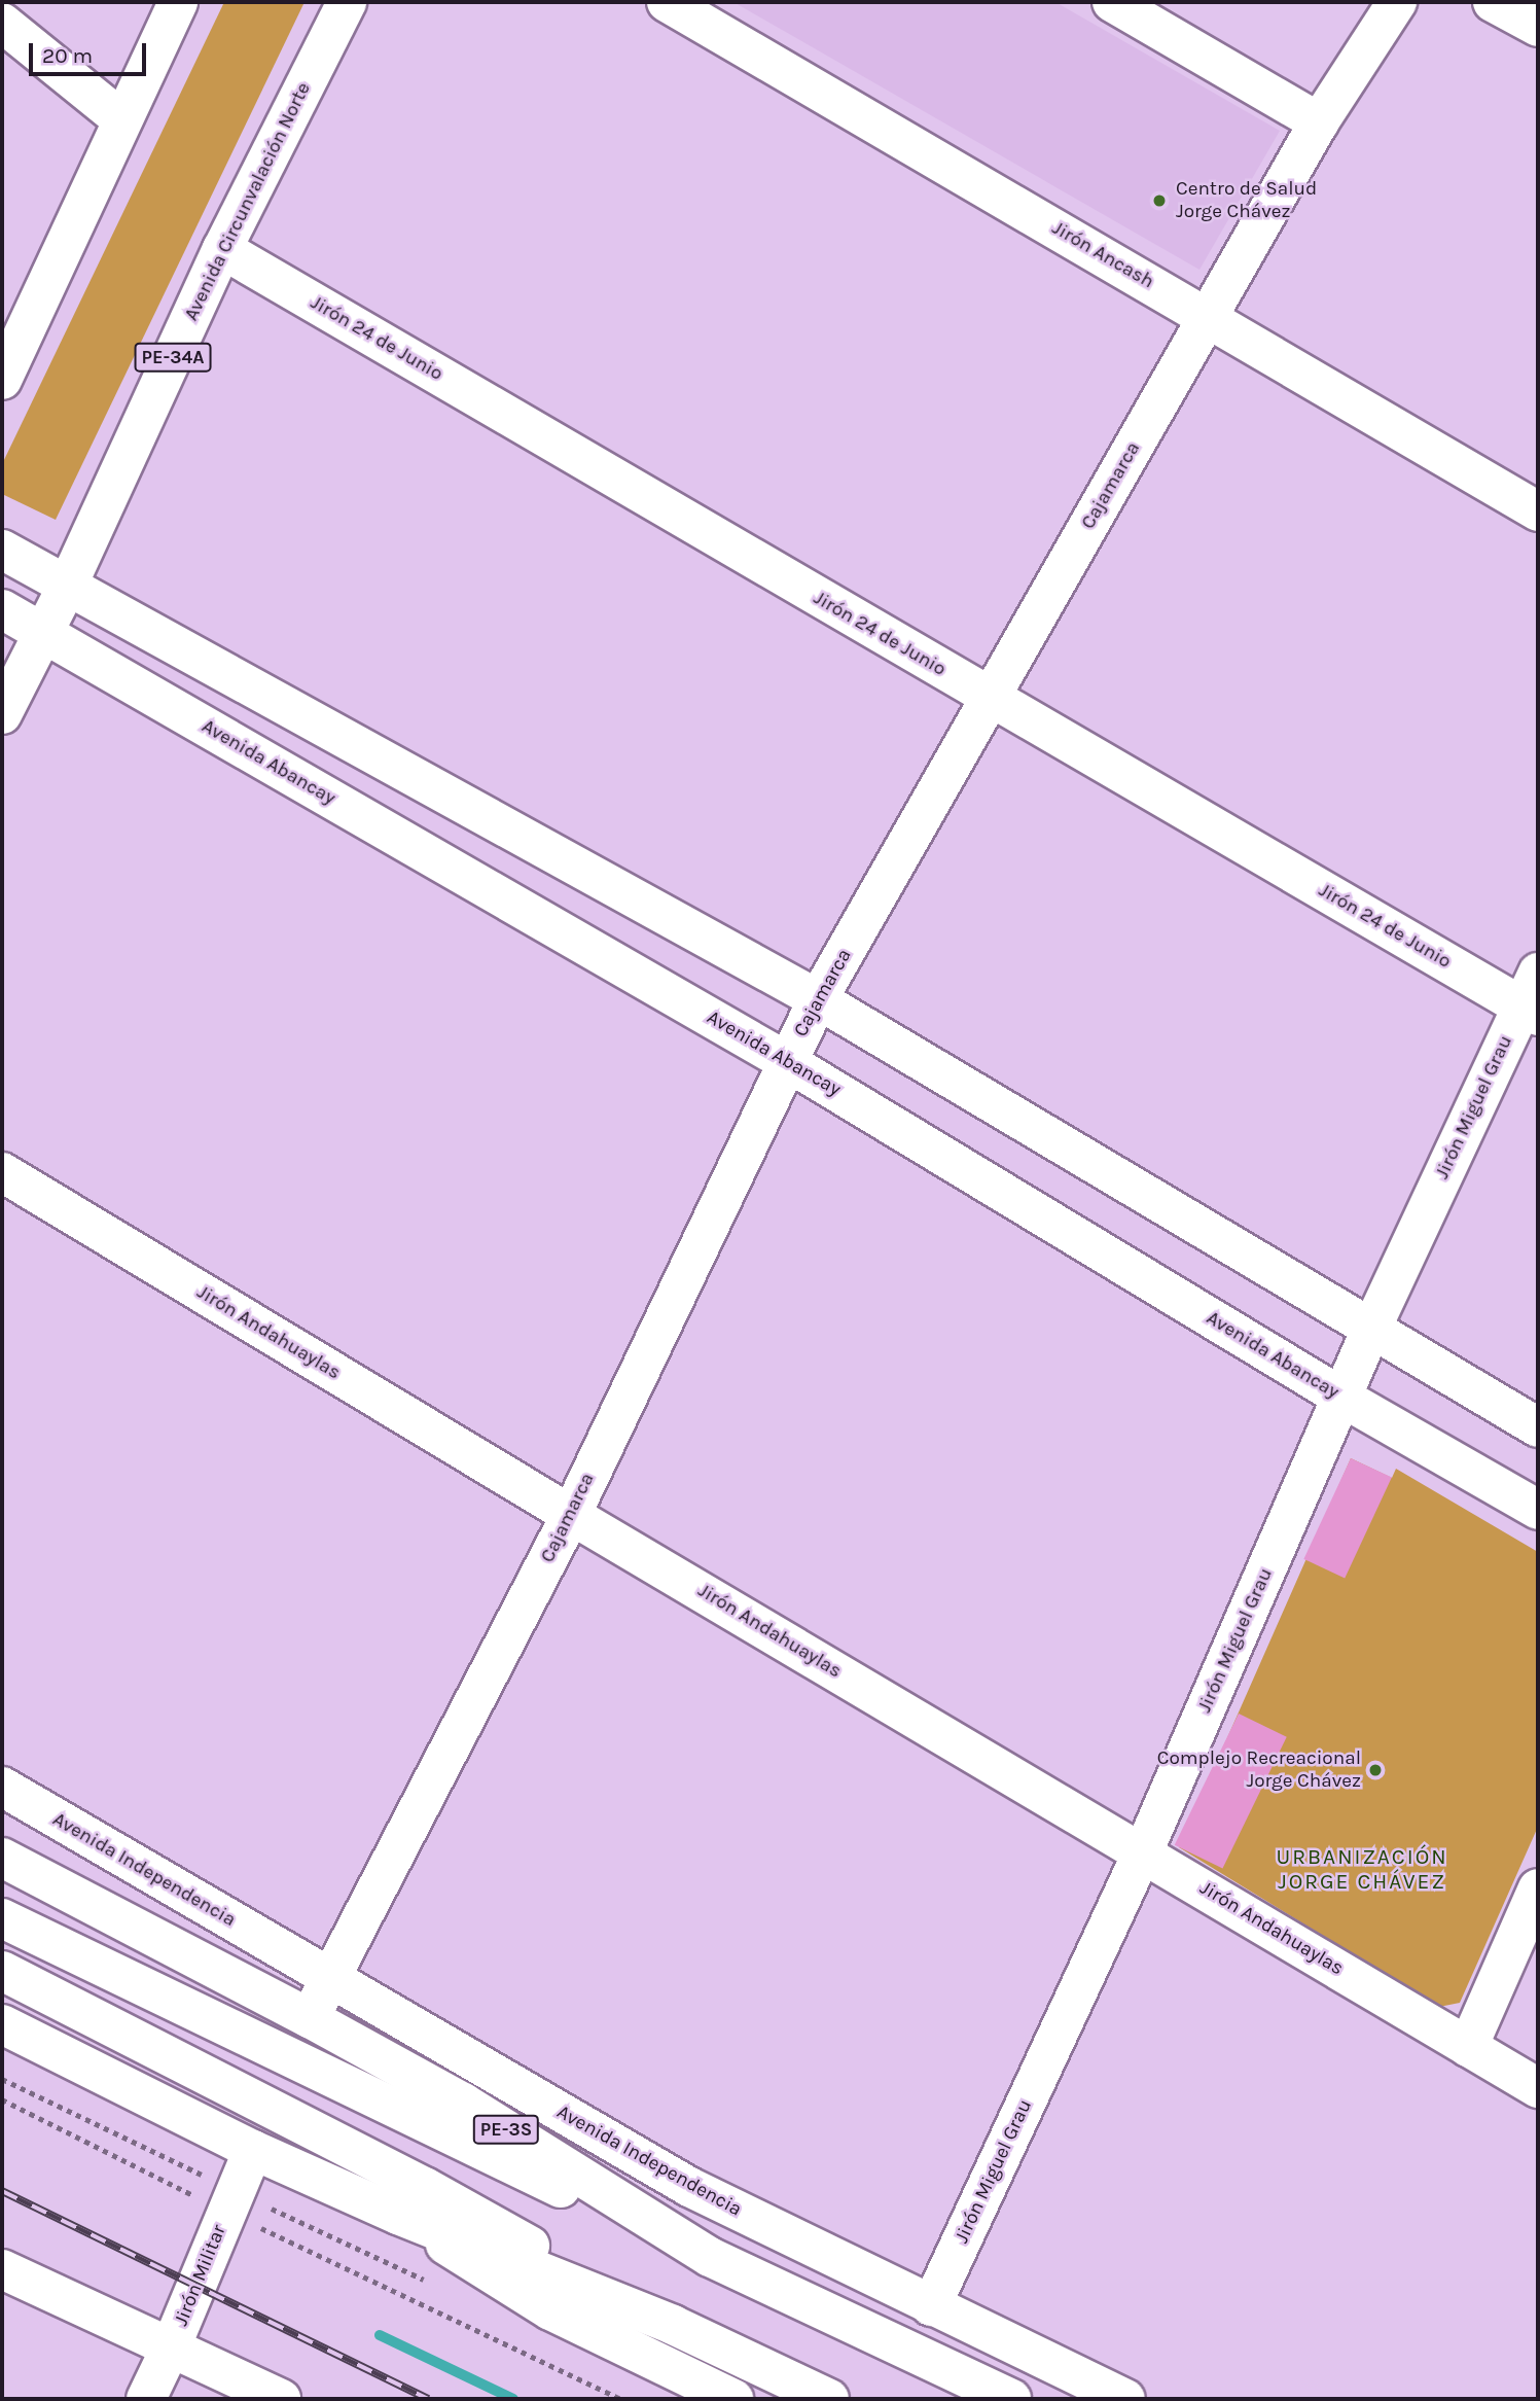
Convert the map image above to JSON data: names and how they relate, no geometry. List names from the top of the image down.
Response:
{
  "streets": {
    "main road": [
      "Avenida Circunvalación Norte",
      "Jirón Ancash",
      "Jirón 24 de Junio",
      "PE-34A",
      "Cajamarca",
      "Avenida Abancay",
      "Jirón Miguel Grau",
      "Jirón Andahuaylas",
      "Avenida Independencia",
      "PE-3S",
      "Jirón Militar"
    ]
  },
  "crossings": [
    ["Avenida Circunvalación Norte", "Jirón 24 de Junio"],
    ["Avenida Circunvalación Norte", "Avenida Abancay"],
    ["Jirón Ancash", "Cajamarca"],
    ["Jirón 24 de Junio", "Cajamarca"],
    ["Jirón 24 de Junio", "Jirón Miguel Grau"],
    ["Cajamarca", "Avenida Abancay"],
    ["Cajamarca", "Jirón Andahuaylas"],
    ["Cajamarca", "Avenida Independencia"],
    ["Cajamarca", "PE-3S"],
    ["Avenida Abancay", "Jirón Miguel Grau"],
    ["Jirón Miguel Grau", "Jirón Andahuaylas"],
    ["Jirón Miguel Grau", "Avenida Independencia"]
  ],
  "districts": ["URBANIZACIÓN JORGE CHÁVEZ"],
  "places": ["Centro de Salud Jorge Chávez", "Complejo Recreacional Jorge Chávez"],
  "scale_bar": "20 m"
}
